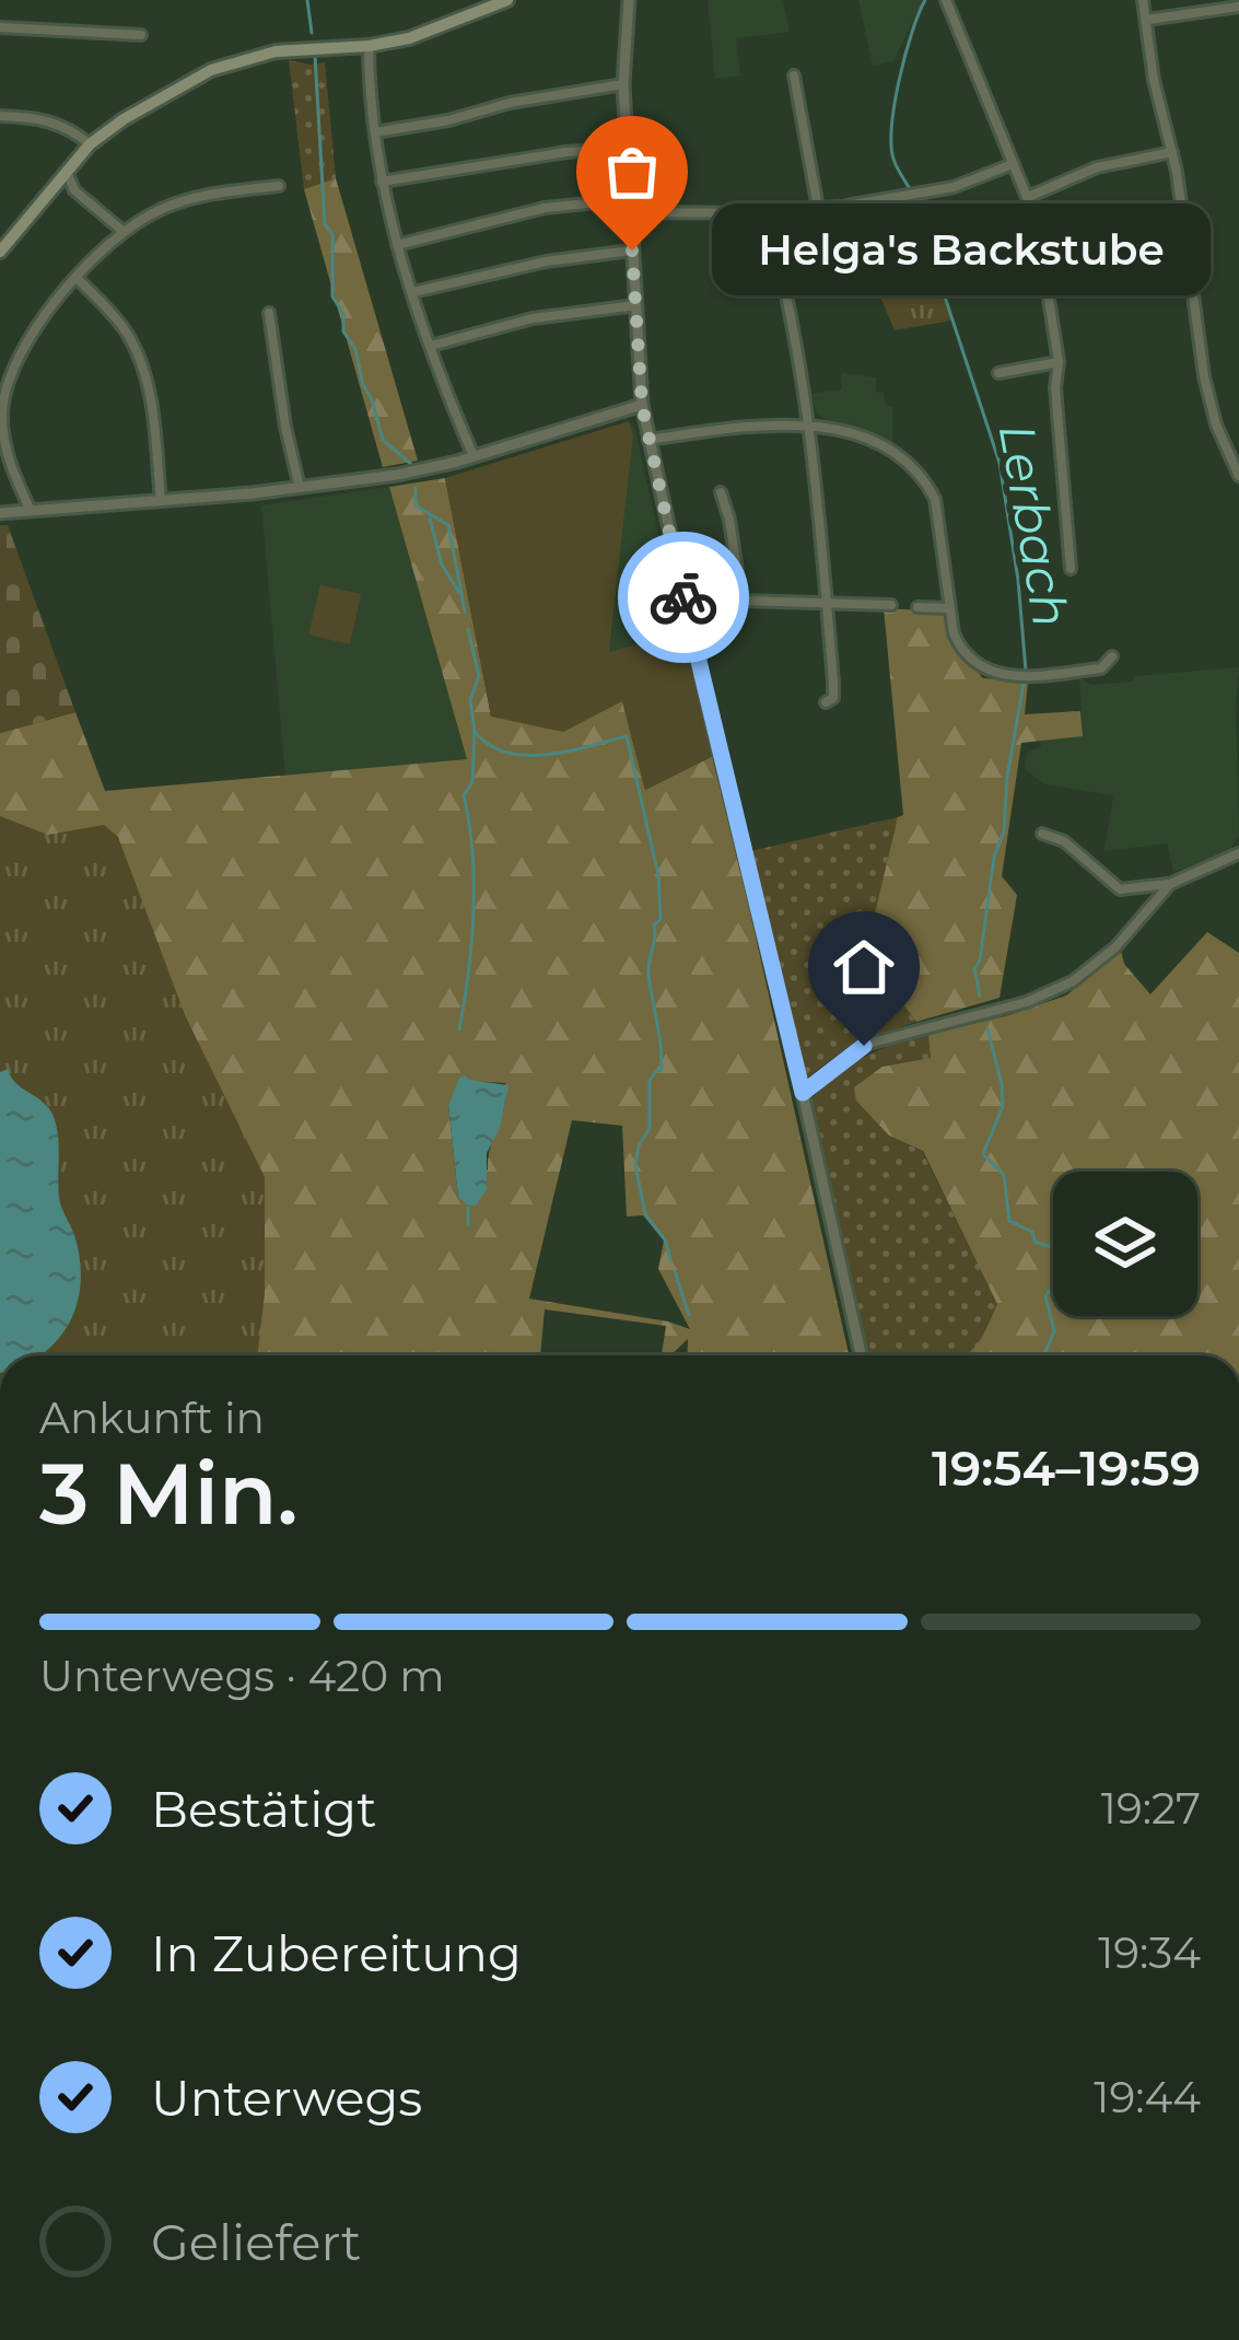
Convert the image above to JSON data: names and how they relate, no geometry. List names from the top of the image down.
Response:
{
  "water": ["Lerbach"],
  "places": ["Helga's Backstube"],
  "page": {
    "bubble": "Helga's Backstube",
    "heading": ["3 Min.", "Ankunft in", "19:54–19:59"],
    "bar": "Unterwegs · 420 m",
    "list": [
      ["Bestätigt", "19:27"],
      ["In Zubereitung", "19:34"],
      ["Unterwegs", "19:44"],
      "Geliefert"
    ]
  }
}
